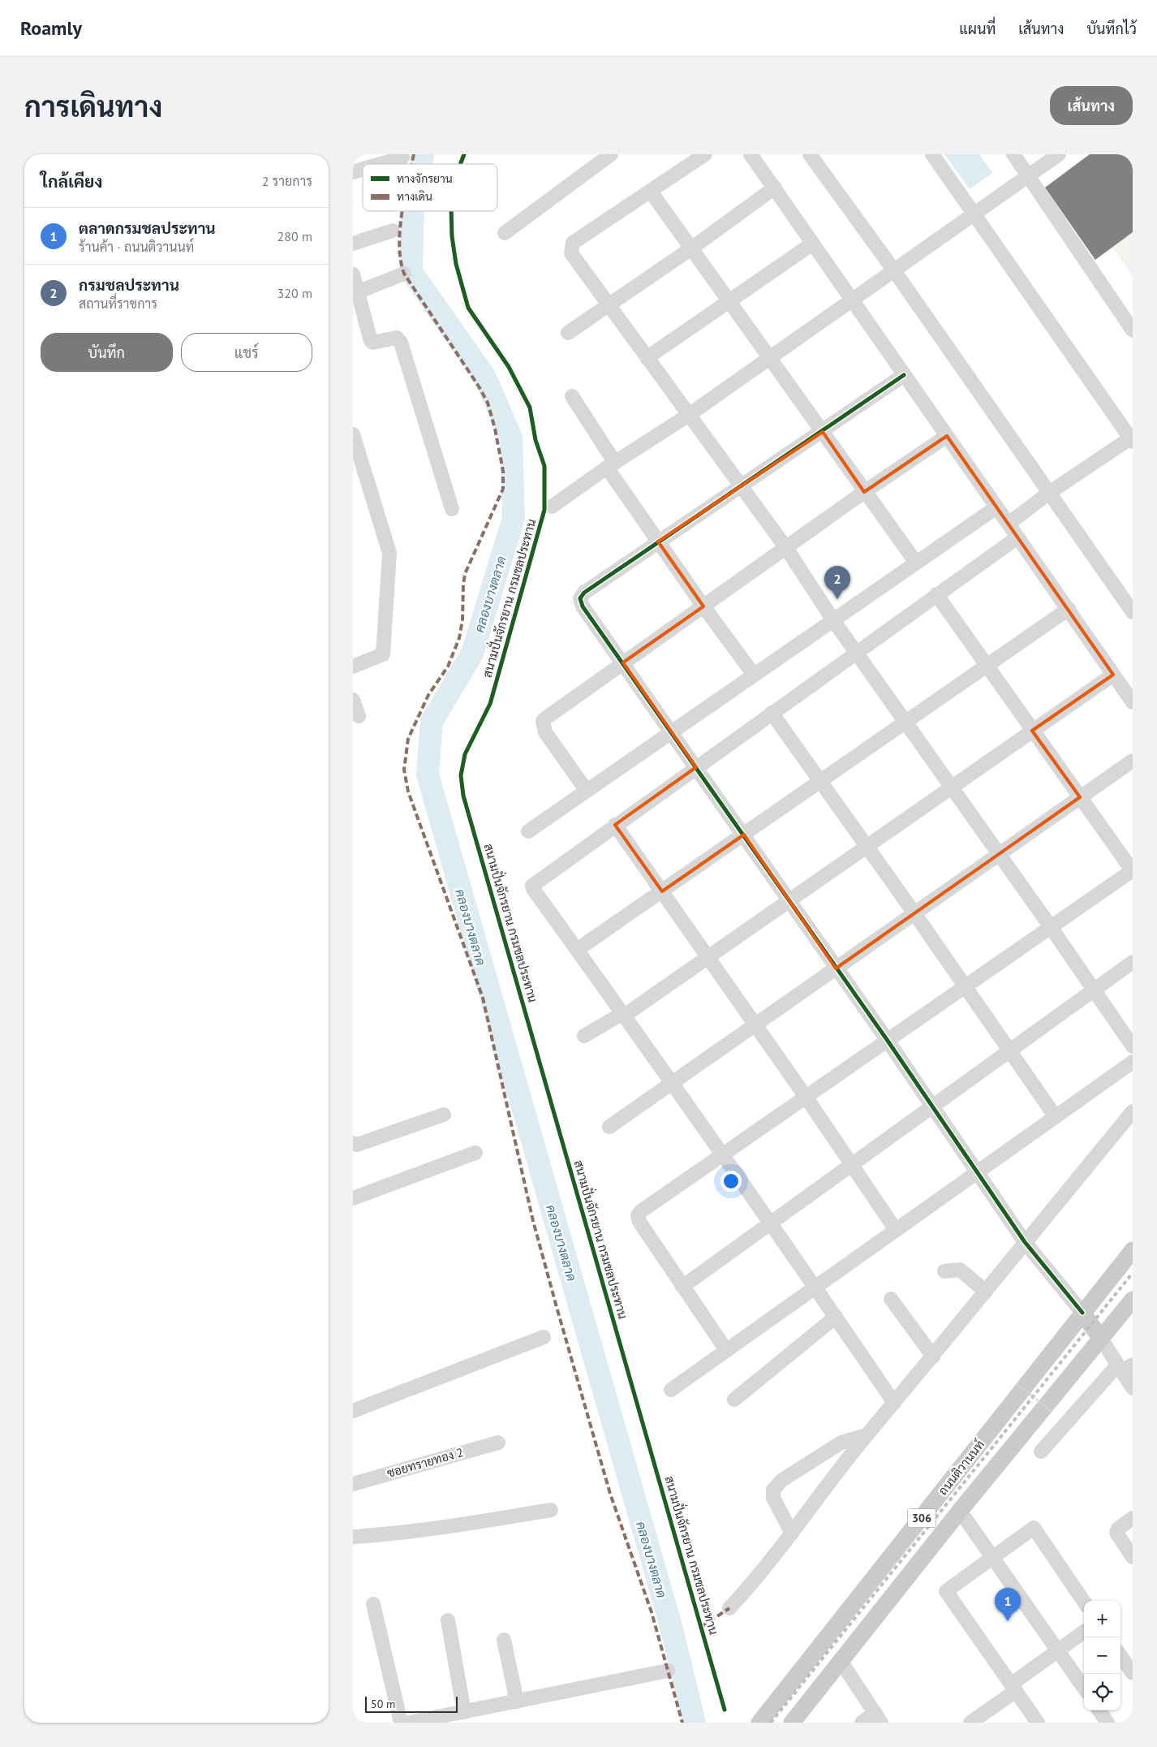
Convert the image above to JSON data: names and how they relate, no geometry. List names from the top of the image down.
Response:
{
  "streets": {
    "main road": ["ถนนติวานนท์", "306"],
    "street": ["ซอยทรายทอง 2"],
    "cycle path": ["สนามปั่นจักรยาน กรมชลประทาน"]
  },
  "water": ["คลองบางตลาด"],
  "legend": ["ทางจักรยาน", "ทางเดิน"],
  "scale_bar": "50 m",
  "page": {
    "header": "Roamly",
    "nav": ["แผนที่", "เส้นทาง", "บันทึกไว้"],
    "buttons": [
      "เส้นทาง",
      ["บันทึก", "แชร์"]
    ],
    "title": "การเดินทาง",
    "heading": ["ใกล้เคียง", "2 รายการ"],
    "list": [
      {
        "mark": "1",
        "name": "ตลาดกรมชลประทาน",
        "note": "ร้านค้า · ถนนติวานนท์",
        "value": "280 m"
      },
      {
        "mark": "2",
        "name": "กรมชลประทาน",
        "note": "สถานที่ราชการ",
        "value": "320 m"
      }
    ],
    "pins": ["2", "1"],
    "map_buttons": ["+", "−"],
    "scale": "50 m"
  }
}
